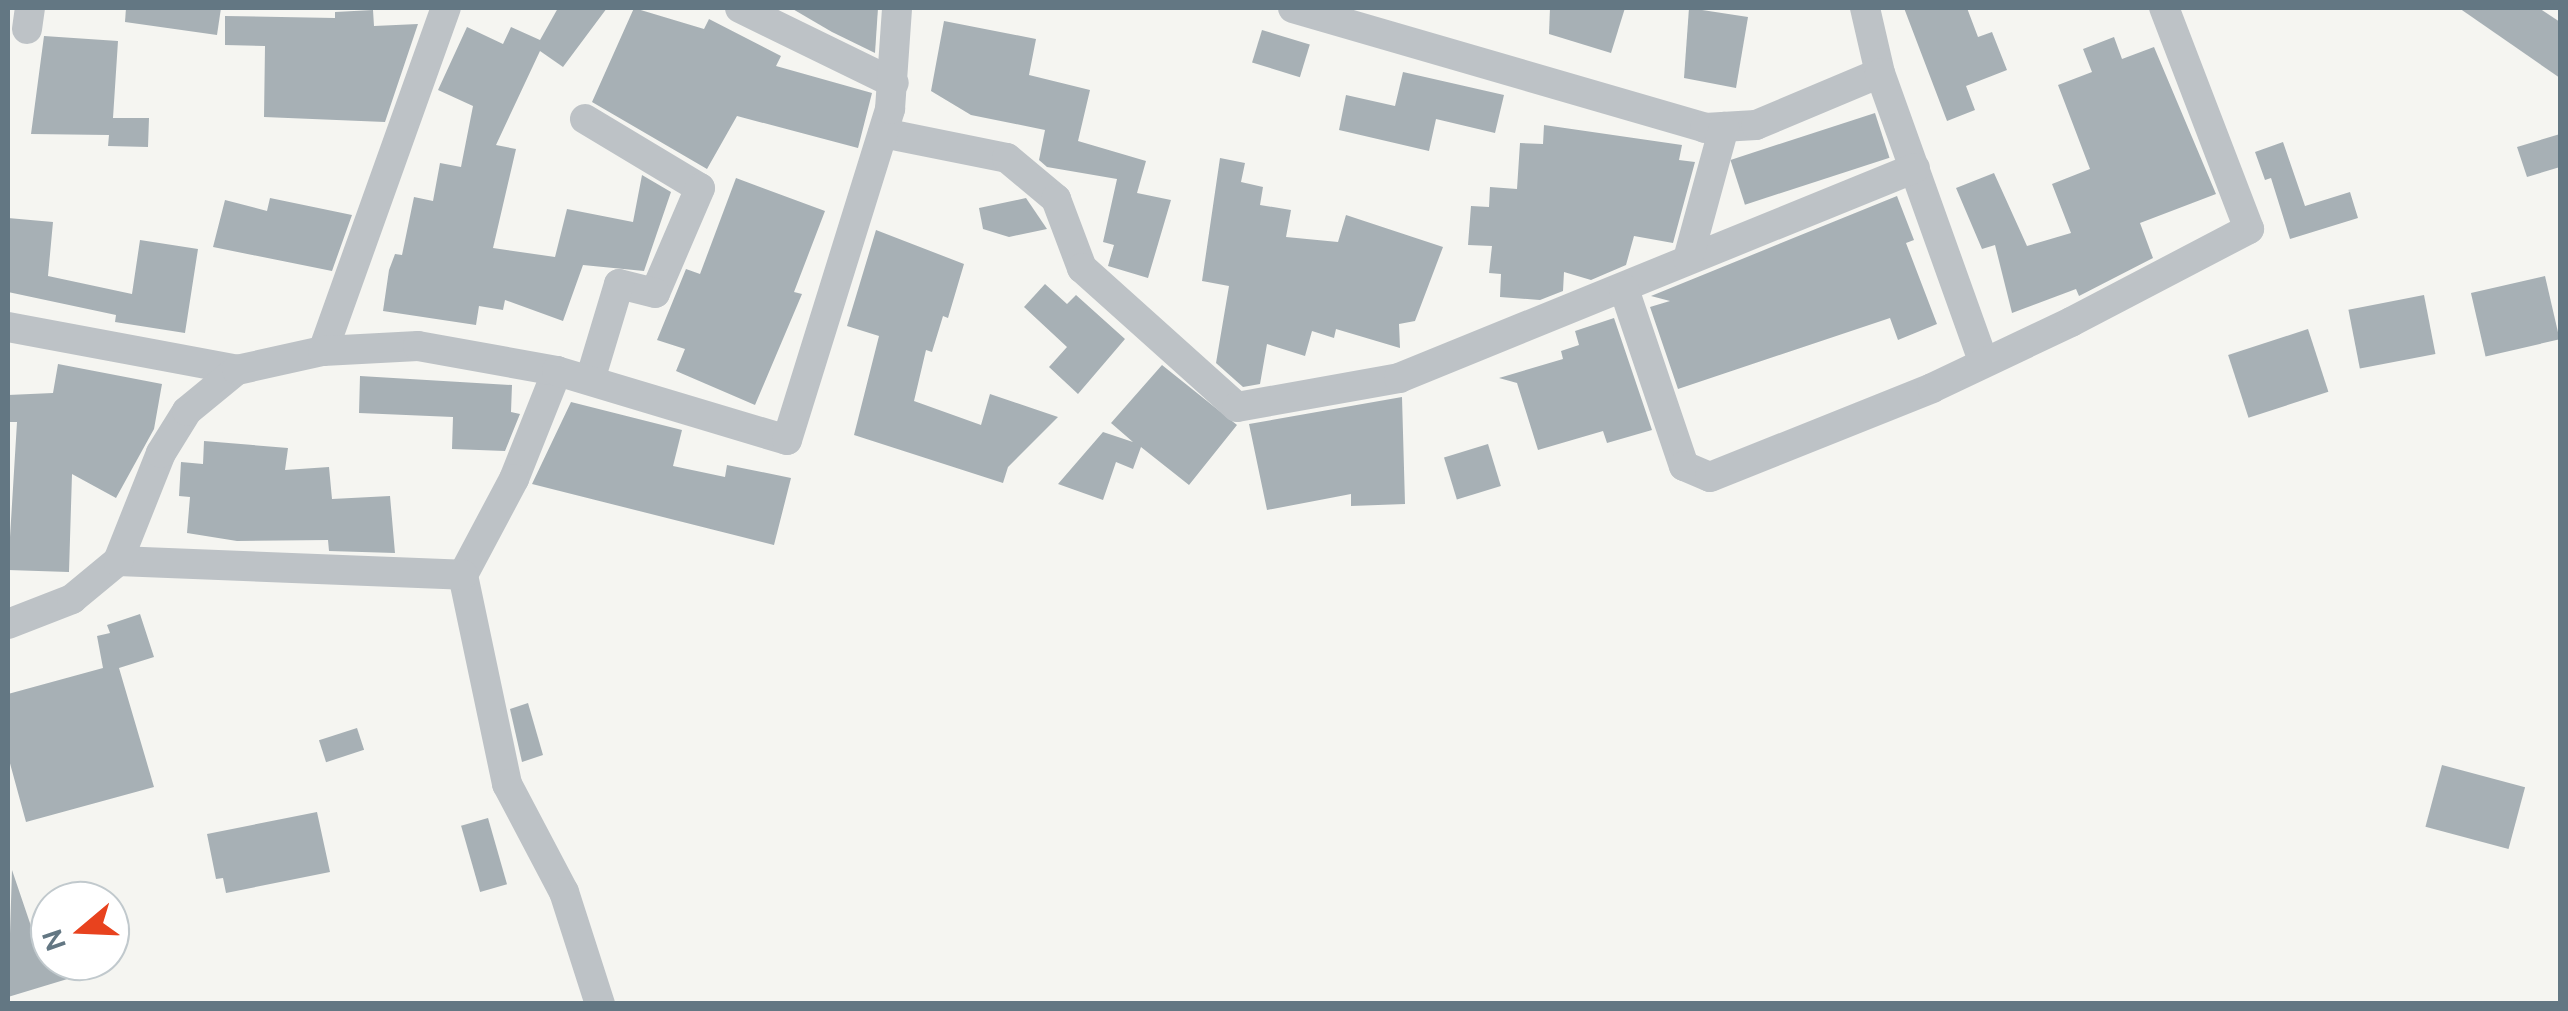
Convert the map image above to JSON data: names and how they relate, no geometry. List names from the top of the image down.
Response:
{
  "north": "left"
}
